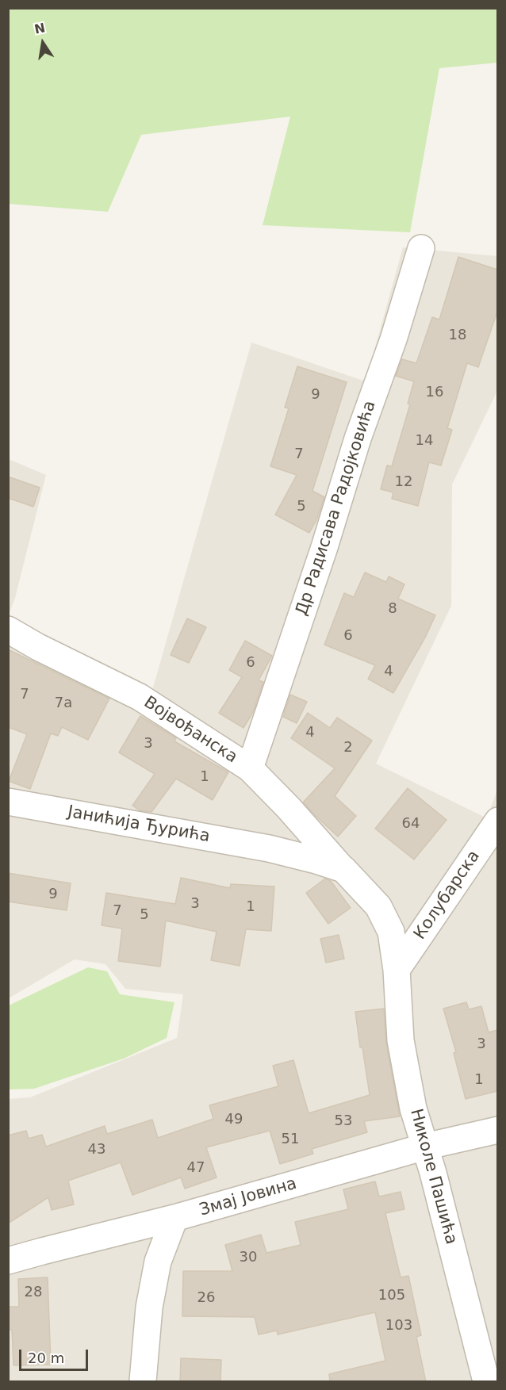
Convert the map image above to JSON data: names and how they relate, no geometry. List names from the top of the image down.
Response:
{
  "streets": {
    "street": [
      "Др Радисава Радојковића",
      "Војвођанска",
      "Јанићија Ђурића",
      "Колубарска",
      "Николе Пашића",
      "Змај Јовина"
    ]
  },
  "crossings": [
    ["Др Радисава Радојковића", "Војвођанска"],
    ["Војвођанска", "Јанићија Ђурића"],
    ["Јанићија Ђурића", "Колубарска"],
    ["Јанићија Ђурића", "Николе Пашића"],
    ["Колубарска", "Николе Пашића"],
    ["Николе Пашића", "Змај Јовина"]
  ],
  "house_numbers": [
    "18",
    "16",
    "9",
    "14",
    "7",
    "12",
    "5",
    "8",
    "6",
    "6",
    "4",
    "7",
    "7a",
    "4",
    "3",
    "2",
    "1",
    "64",
    "9",
    "3",
    "1",
    "7",
    "5",
    "3",
    "1",
    "49",
    "53",
    "51",
    "43",
    "47",
    "30",
    "28",
    "105",
    "26",
    "103"
  ],
  "scale_bar": "20 m",
  "north": "top"
}
